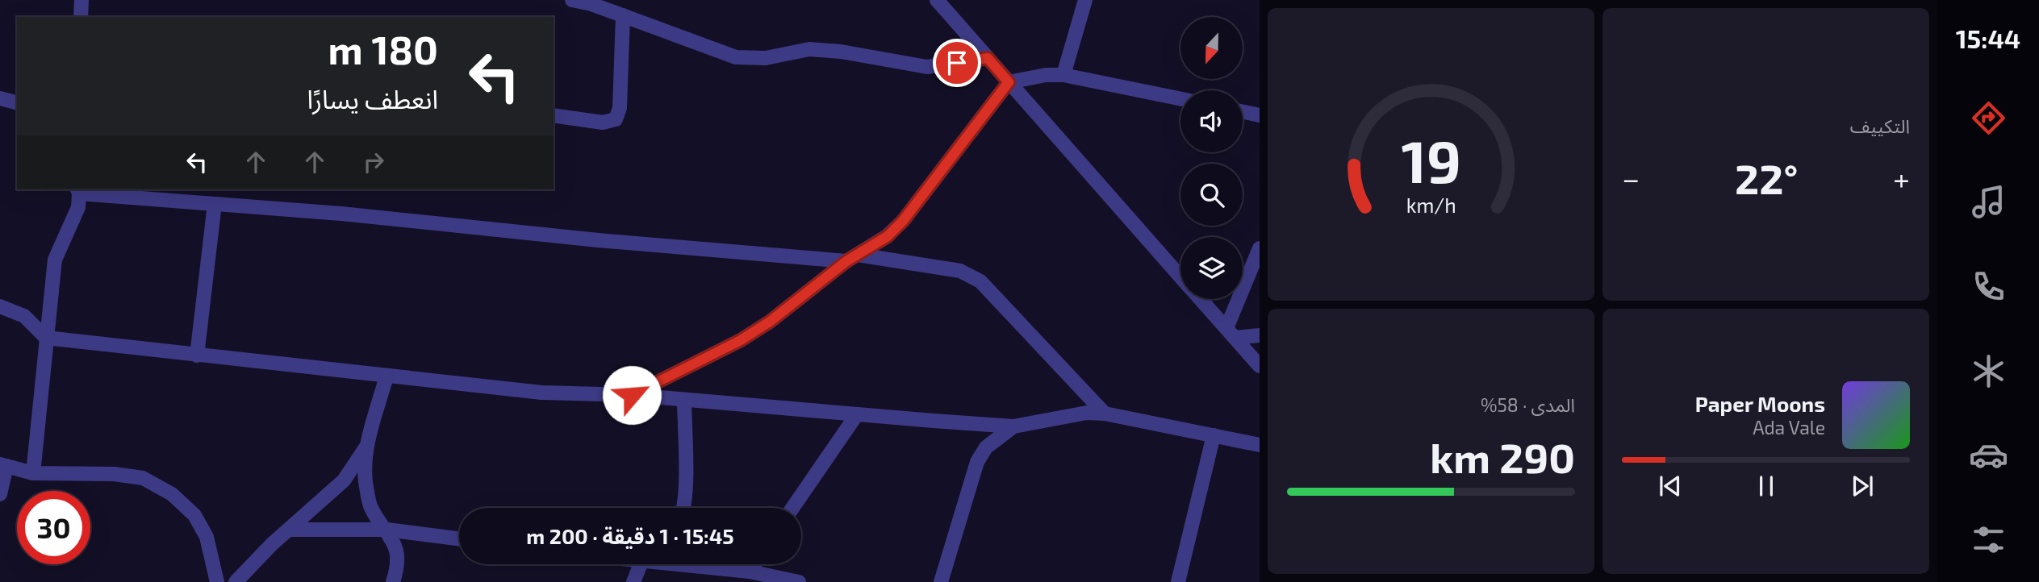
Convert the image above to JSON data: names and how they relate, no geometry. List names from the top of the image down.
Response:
{
  "north": "bottom",
  "page": {
    "tabs": "15:44",
    "tile": [
      "التكييف",
      ["المدى · 58%", "290 km"]
    ],
    "turn": ["180 m", "انعطف يسارًا"],
    "heat": ["−", "22°", "+"],
    "song": ["Paper Moons", "Ada Vale"],
    "limit": "30",
    "trip": "15:45 · 1 دقيقة · 200 m",
    "gauge": ["19", "km/h"]
  }
}
